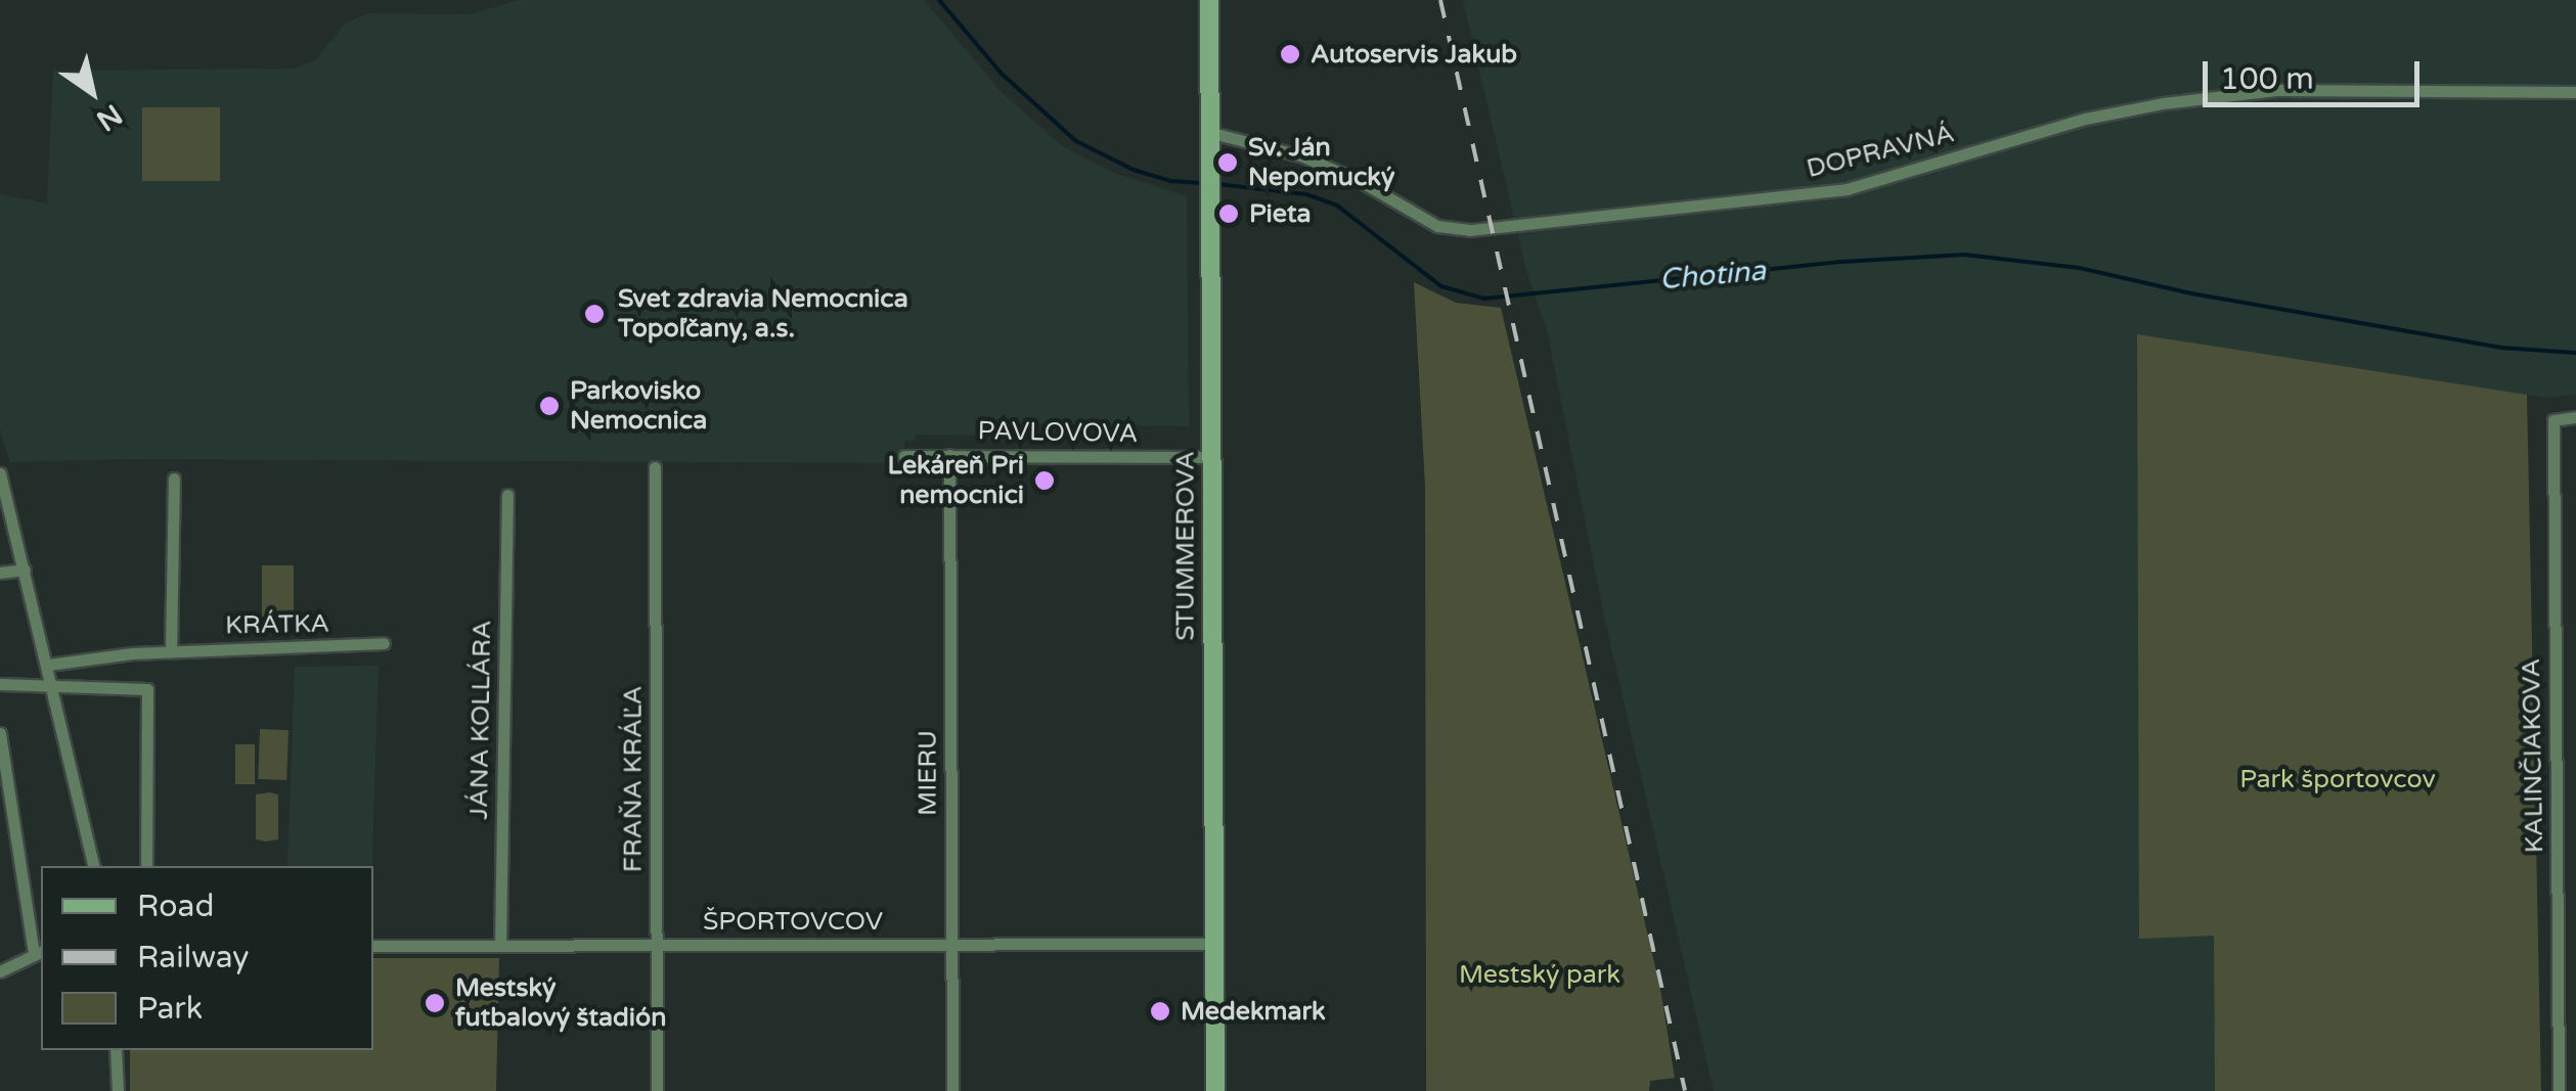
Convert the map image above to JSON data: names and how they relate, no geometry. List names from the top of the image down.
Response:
{
  "streets": {
    "street": [
      "DOPRAVNÁ",
      "PAVLOVOVA",
      "STUMMEROVA",
      "KRÁTKA",
      "JÁNA KOLLÁRA",
      "KALINČIAKOVA",
      "MIERU",
      "FRAŇA KRÁĽA",
      "ŠPORTOVCOV"
    ]
  },
  "crossings": [
    ["DOPRAVNÁ", "STUMMEROVA"],
    ["PAVLOVOVA", "STUMMEROVA"],
    ["PAVLOVOVA", "MIERU"],
    ["STUMMEROVA", "ŠPORTOVCOV"],
    ["JÁNA KOLLÁRA", "ŠPORTOVCOV"],
    ["MIERU", "ŠPORTOVCOV"],
    ["FRAŇA KRÁĽA", "ŠPORTOVCOV"]
  ],
  "water": ["Chotina"],
  "parks": ["Park športovcov", "Mestský park"],
  "places": [
    "Autoservis Jakub",
    "Sv. Ján Nepomucký",
    "Pieta",
    "Svet zdravia Nemocnica Topoľčany, a.s.",
    "Parkovisko Nemocnica",
    "Lekáreň Pri nemocnici",
    "Mestský futbalový štadión",
    "Medekmark"
  ],
  "legend": ["Road", "Railway", "Park"],
  "scale_bar": "100 m",
  "north": "bottom right"
}
